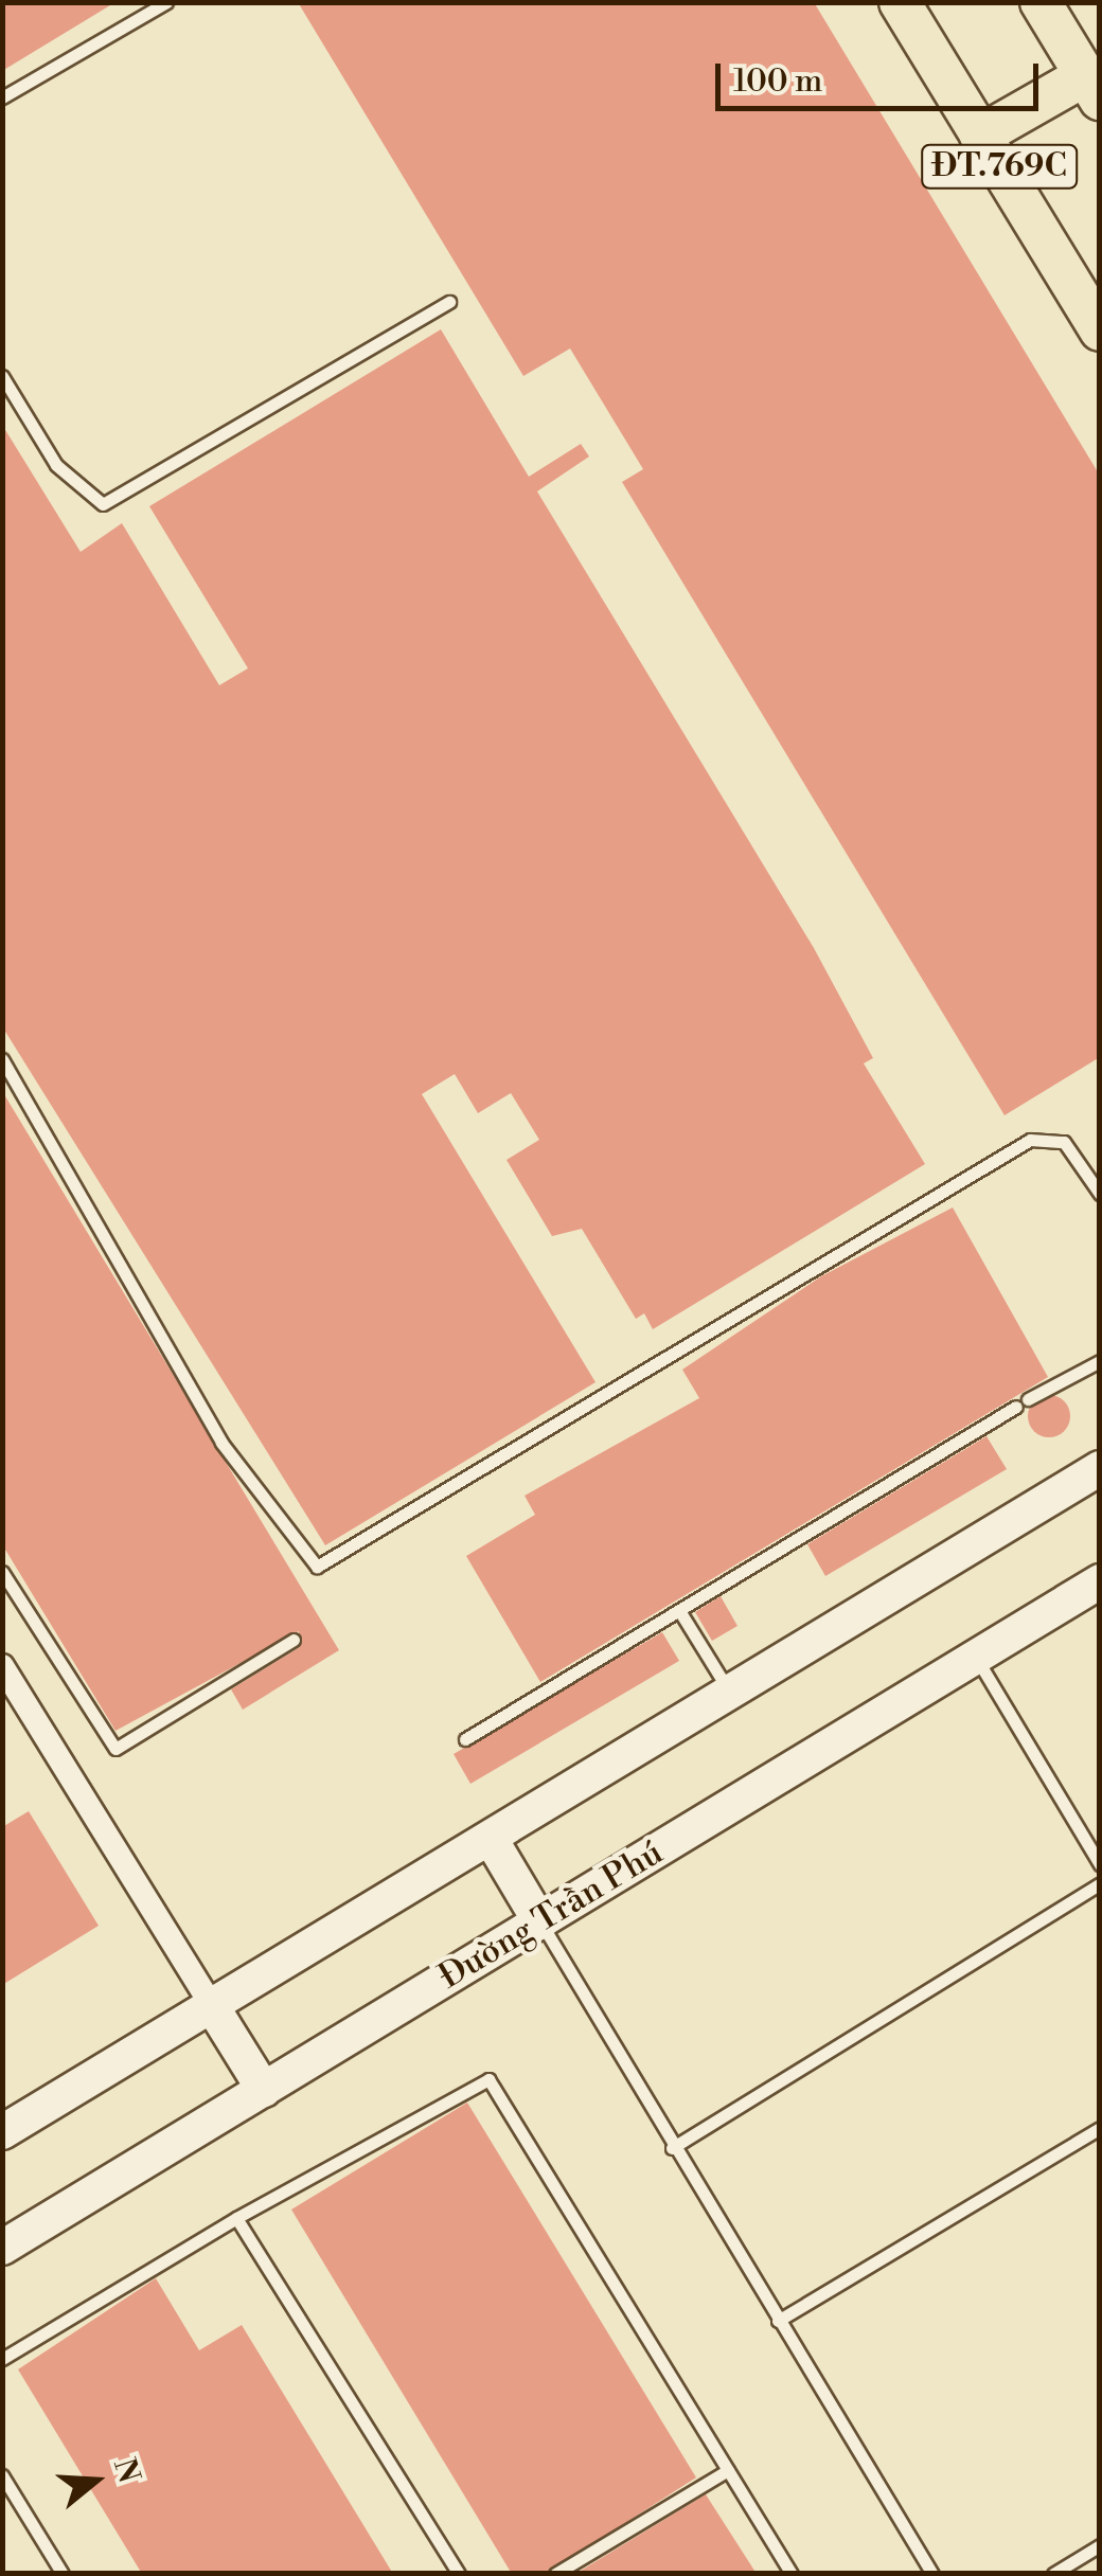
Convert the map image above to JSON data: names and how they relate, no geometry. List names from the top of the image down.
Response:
{
  "streets": {
    "main road": ["ĐT.769C", "Đường Trần Phú"]
  },
  "scale_bar": "100 m",
  "north": "right"
}
